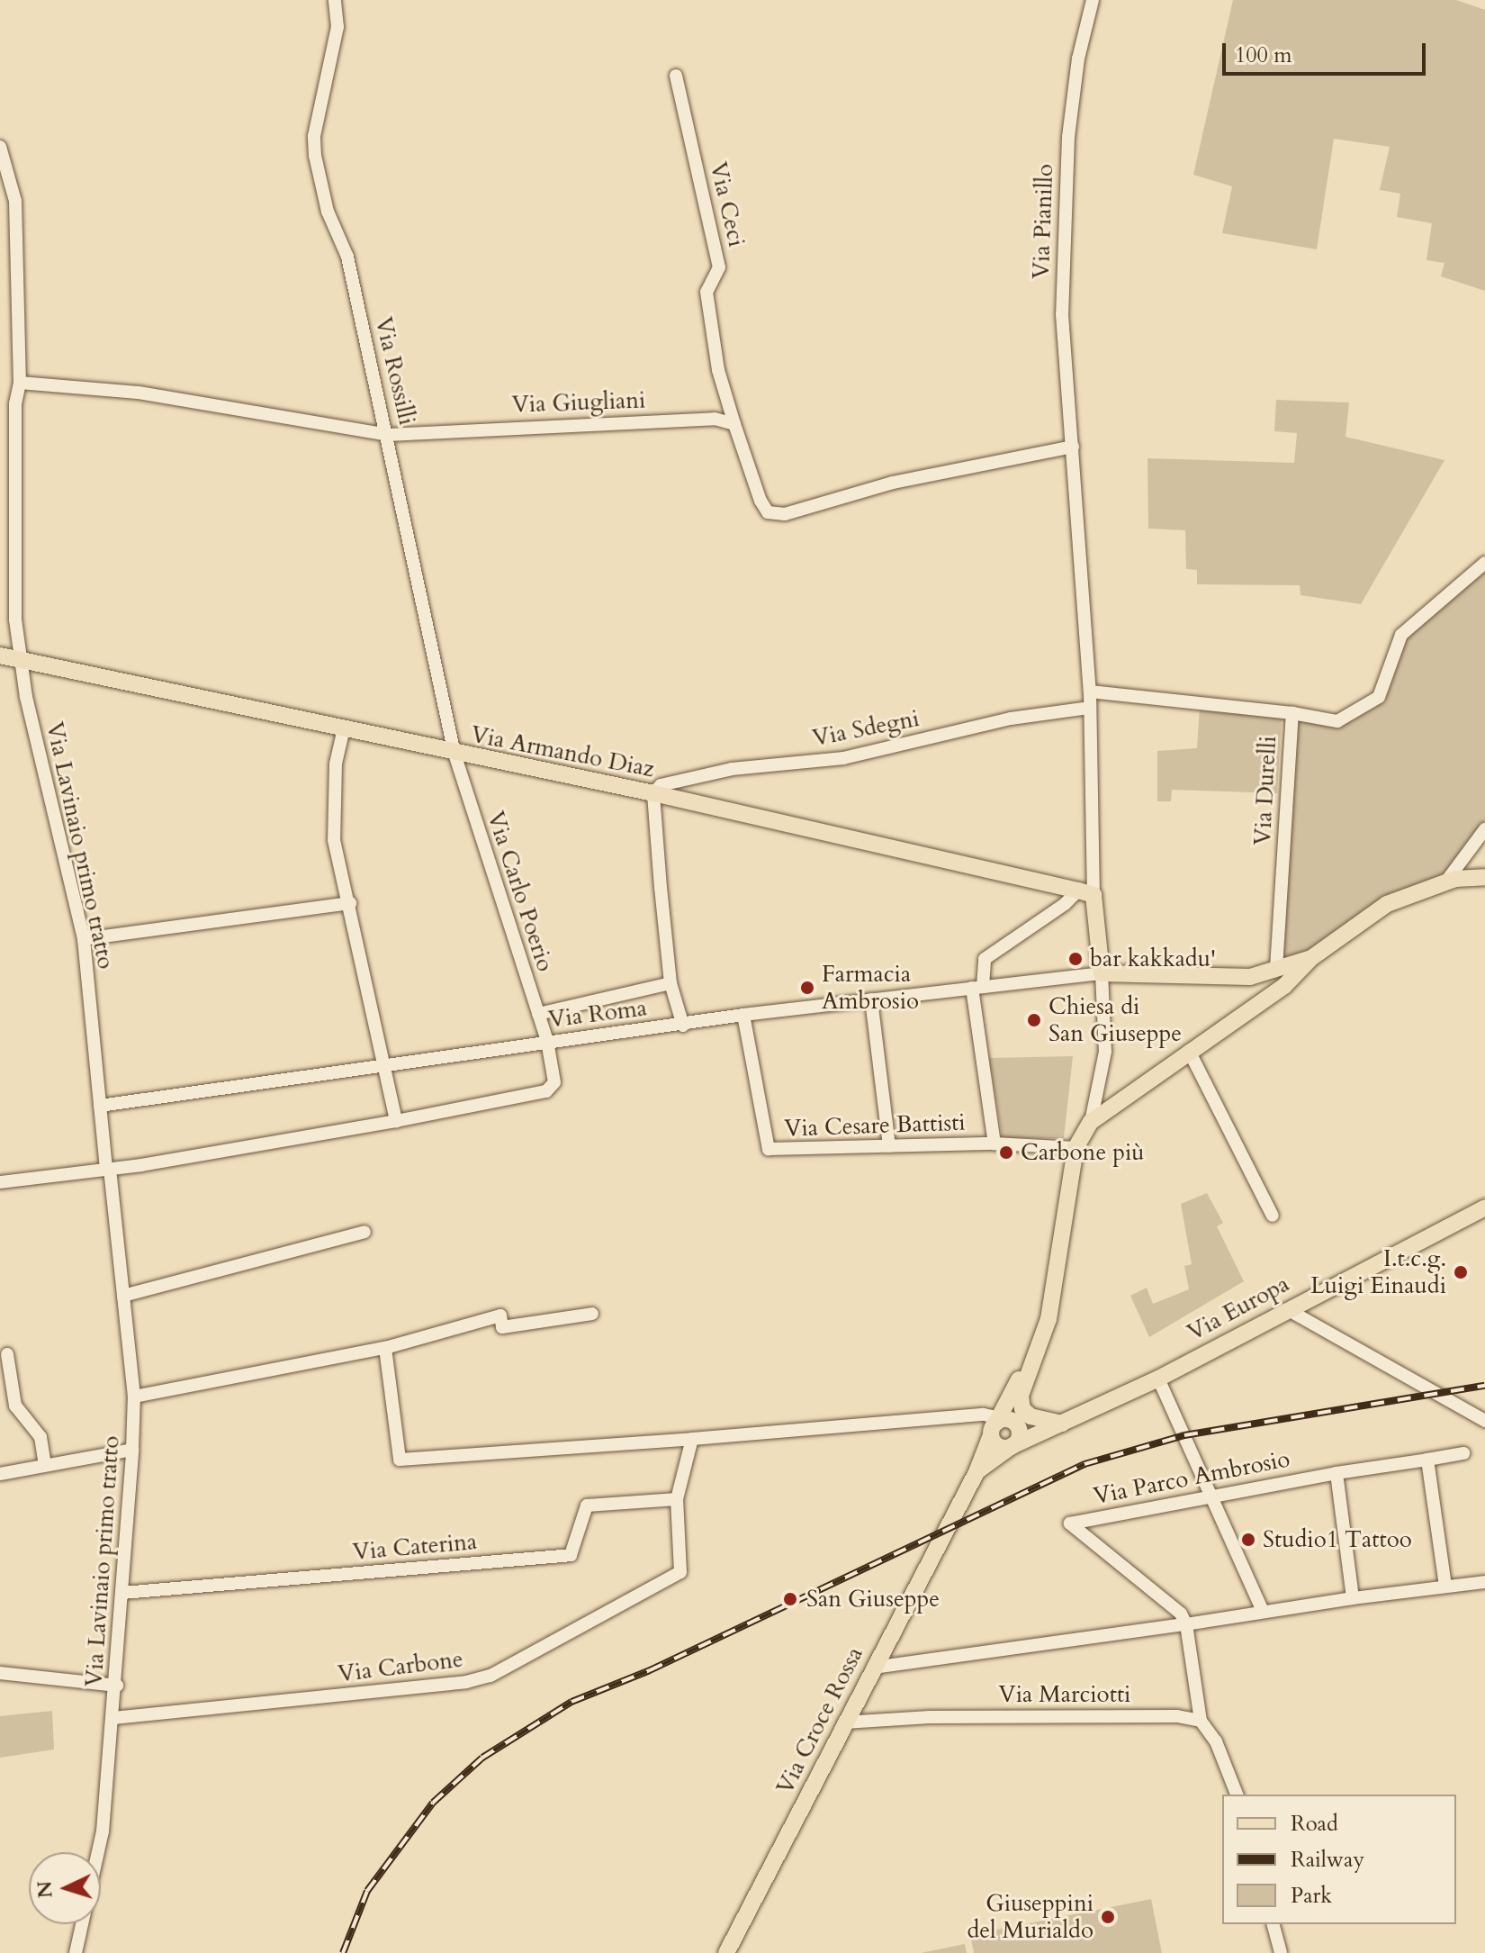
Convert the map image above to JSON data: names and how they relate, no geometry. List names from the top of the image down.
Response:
{
  "streets": {
    "main road": ["Via Armando Diaz", "Via Europa", "Via Croce Rossa"],
    "street": [
      "Via Ceci",
      "Via Pianillo",
      "Via Rossilli",
      "Via Giugliani",
      "Via Sdegni",
      "Via Durelli",
      "Via Lavinaio primo tratto",
      "Via Carlo Poerio",
      "Via Roma",
      "Via Cesare Battisti",
      "Via Parco Ambrosio",
      "Via Caterina",
      "Via Carbone",
      "Via Marciotti"
    ]
  },
  "crossings": [
    ["Via Ceci", "Via Giugliani"],
    ["Via Pianillo", "Via Sdegni"],
    ["Via Pianillo", "Via Armando Diaz"],
    ["Via Rossilli", "Via Giugliani"],
    ["Via Rossilli", "Via Armando Diaz"],
    ["Via Rossilli", "Via Carlo Poerio"],
    ["Via Giugliani", "Via Lavinaio primo tratto"],
    ["Via Sdegni", "Via Armando Diaz"],
    ["Via Armando Diaz", "Via Lavinaio primo tratto"],
    ["Via Armando Diaz", "Via Carlo Poerio"],
    ["Via Lavinaio primo tratto", "Via Roma"],
    ["Via Lavinaio primo tratto", "Via Caterina"],
    ["Via Lavinaio primo tratto", "Via Carbone"],
    ["Via Carlo Poerio", "Via Roma"],
    ["Via Roma", "Via Cesare Battisti"],
    ["Via Europa", "Via Croce Rossa"],
    ["Via Caterina", "Via Carbone"],
    ["Via Marciotti", "Via Croce Rossa"]
  ],
  "places": [
    "bar kakkadu'",
    "Farmacia Ambrosio",
    "Chiesa di San Giuseppe",
    "Carbone più",
    "I.t.c.g. Luigi Einaudi",
    "Studio1 Tattoo",
    "San Giuseppe",
    "Giuseppini del Murialdo"
  ],
  "legend": ["Road", "Railway", "Park"],
  "scale_bar": "100 m",
  "north": "left"
}
